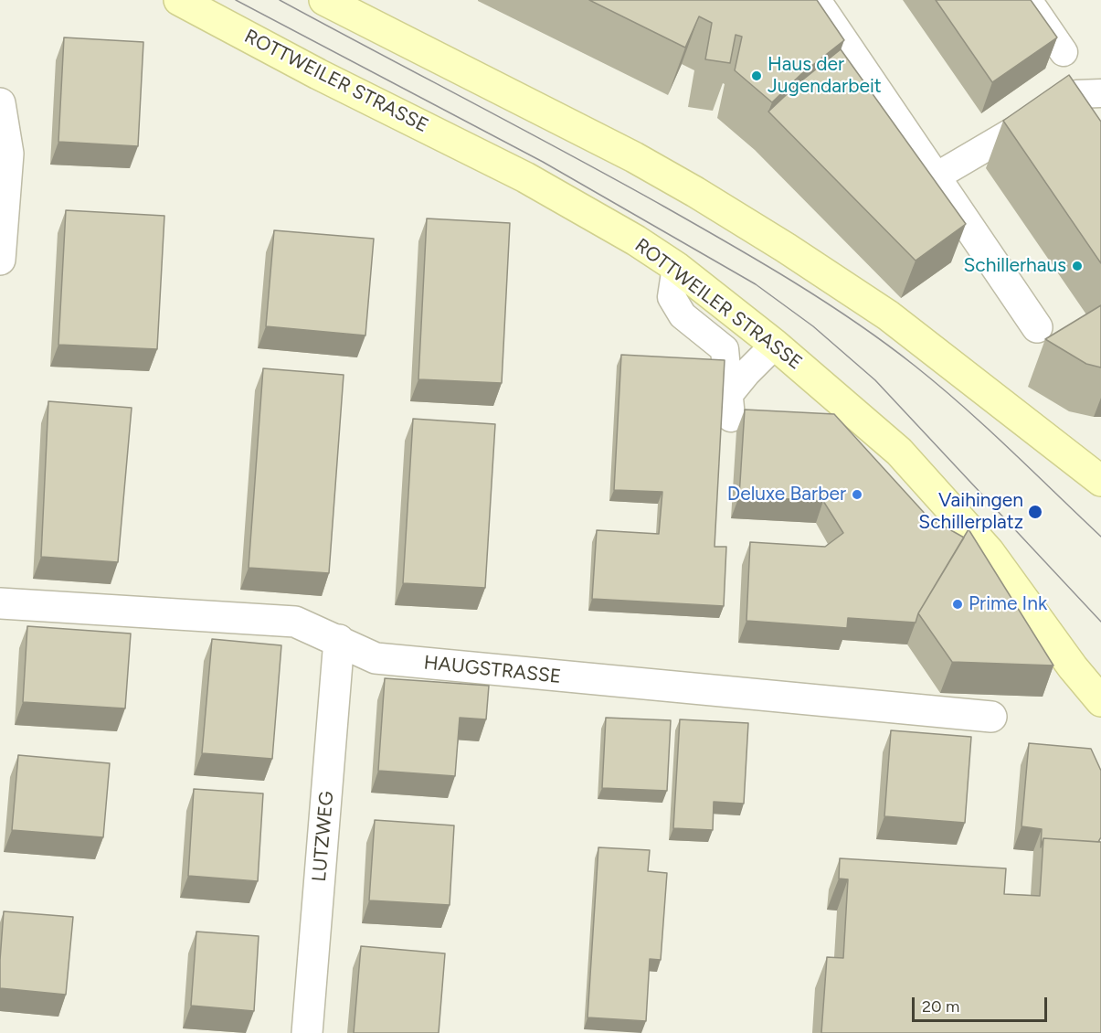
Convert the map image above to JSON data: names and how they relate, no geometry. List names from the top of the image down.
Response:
{
  "streets": {
    "main road": ["ROTTWEILER STRASSE"],
    "street": ["HAUGSTRASSE", "LUTZWEG"]
  },
  "crossings": [
    ["HAUGSTRASSE", "LUTZWEG"]
  ],
  "places": [
    "Haus der Jugendarbeit",
    "Schillerhaus",
    "Deluxe Barber",
    "Vaihingen Schillerplatz",
    "Prime Ink"
  ],
  "scale_bar": "20 m"
}
